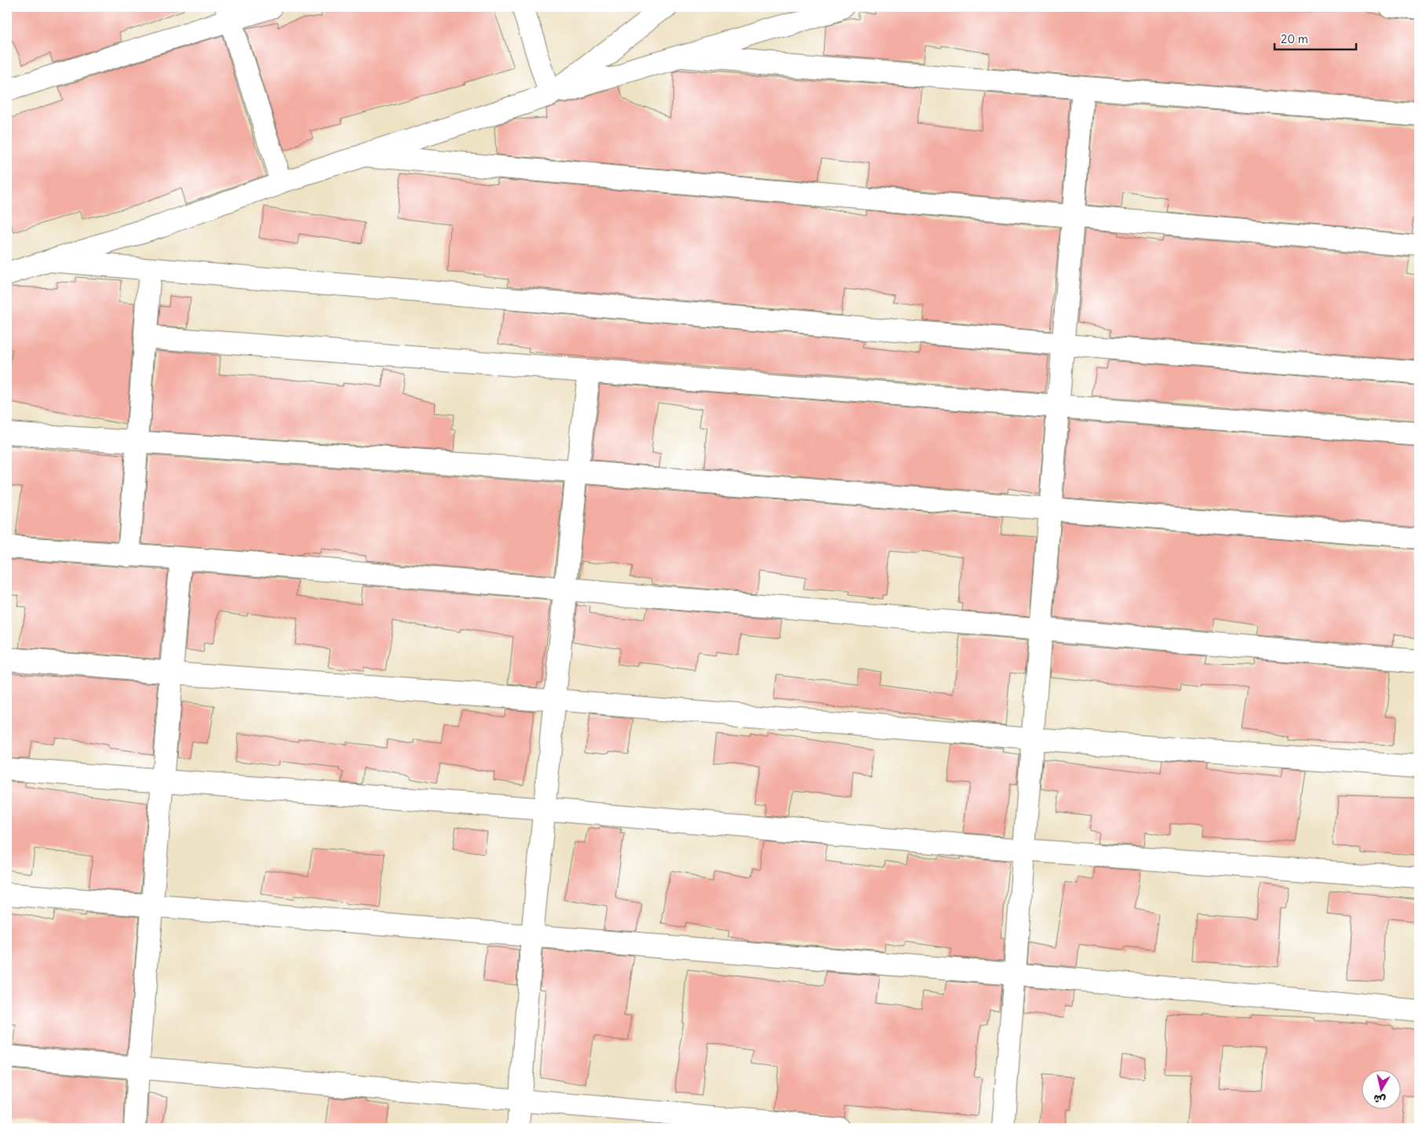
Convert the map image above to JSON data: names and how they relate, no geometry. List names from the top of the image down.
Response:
{
  "scale_bar": "20 m",
  "north": "bottom"
}
